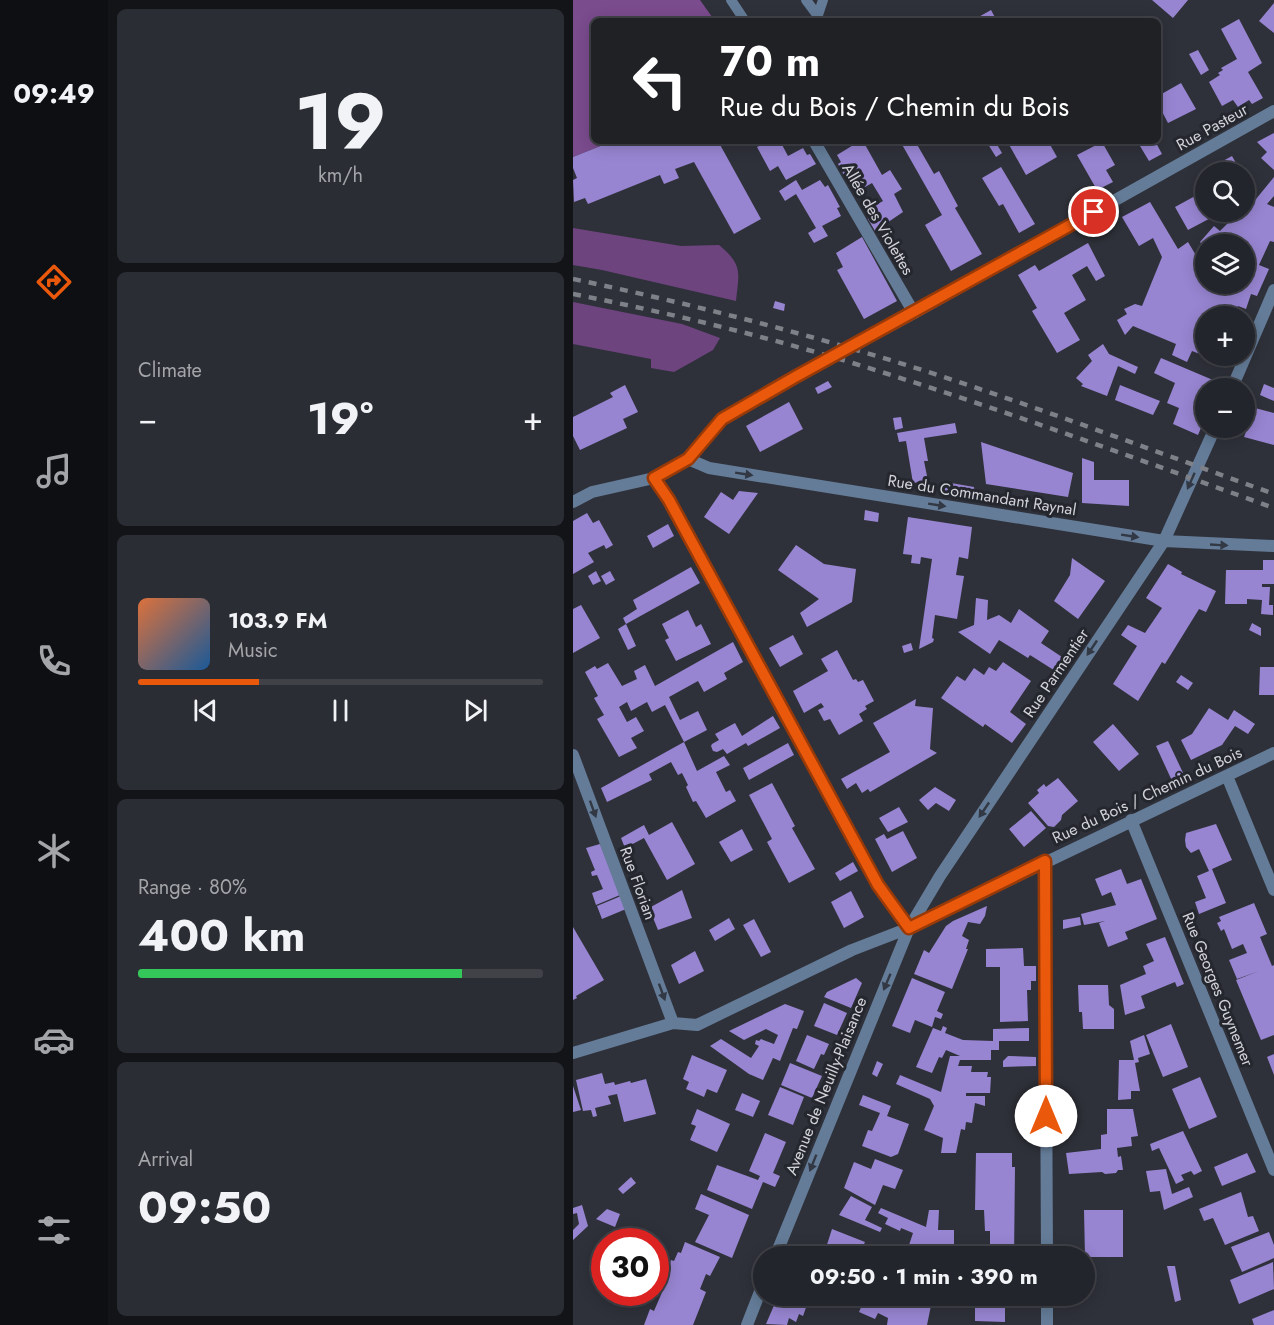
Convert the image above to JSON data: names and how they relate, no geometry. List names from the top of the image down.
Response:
{
  "streets": {
    "street": [
      "Rue Pasteur",
      "Allée des Violettes",
      "Rue du Commandant Raynal",
      "Rue Parmentier",
      "Rue du Bois / Chemin du Bois",
      "Rue Florian",
      "Rue Georges Guynemer",
      "Avenue de Neuilly-Plaisance"
    ]
  },
  "crossings": [
    ["Rue Pasteur", "Allée des Violettes"],
    ["Rue Pasteur", "Rue du Commandant Raynal"],
    ["Rue du Commandant Raynal", "Rue Parmentier"],
    ["Rue Parmentier", "Rue du Bois / Chemin du Bois"],
    ["Rue Parmentier", "Avenue de Neuilly-Plaisance"],
    ["Rue du Bois / Chemin du Bois", "Rue Florian"],
    ["Rue du Bois / Chemin du Bois", "Rue Georges Guynemer"],
    ["Rue du Bois / Chemin du Bois", "Avenue de Neuilly-Plaisance"]
  ],
  "one_way": [
    "Rue du Commandant Raynal",
    "Rue Parmentier",
    "Rue Florian",
    "Avenue de Neuilly-Plaisance"
  ],
  "page": {
    "tabs": "09:49",
    "tile": [
      ["19", "km/h"],
      "Climate",
      ["Range · 80%", "400 km"],
      ["Arrival", "09:50"]
    ],
    "turn": ["70 m", "Rue du Bois / Chemin du Bois"],
    "map_buttons": ["+", "−"],
    "heat": ["−", "19°", "+"],
    "song": ["103.9 FM", "Music"],
    "limit": "30",
    "trip": "09:50 · 1 min · 390 m"
  }
}
